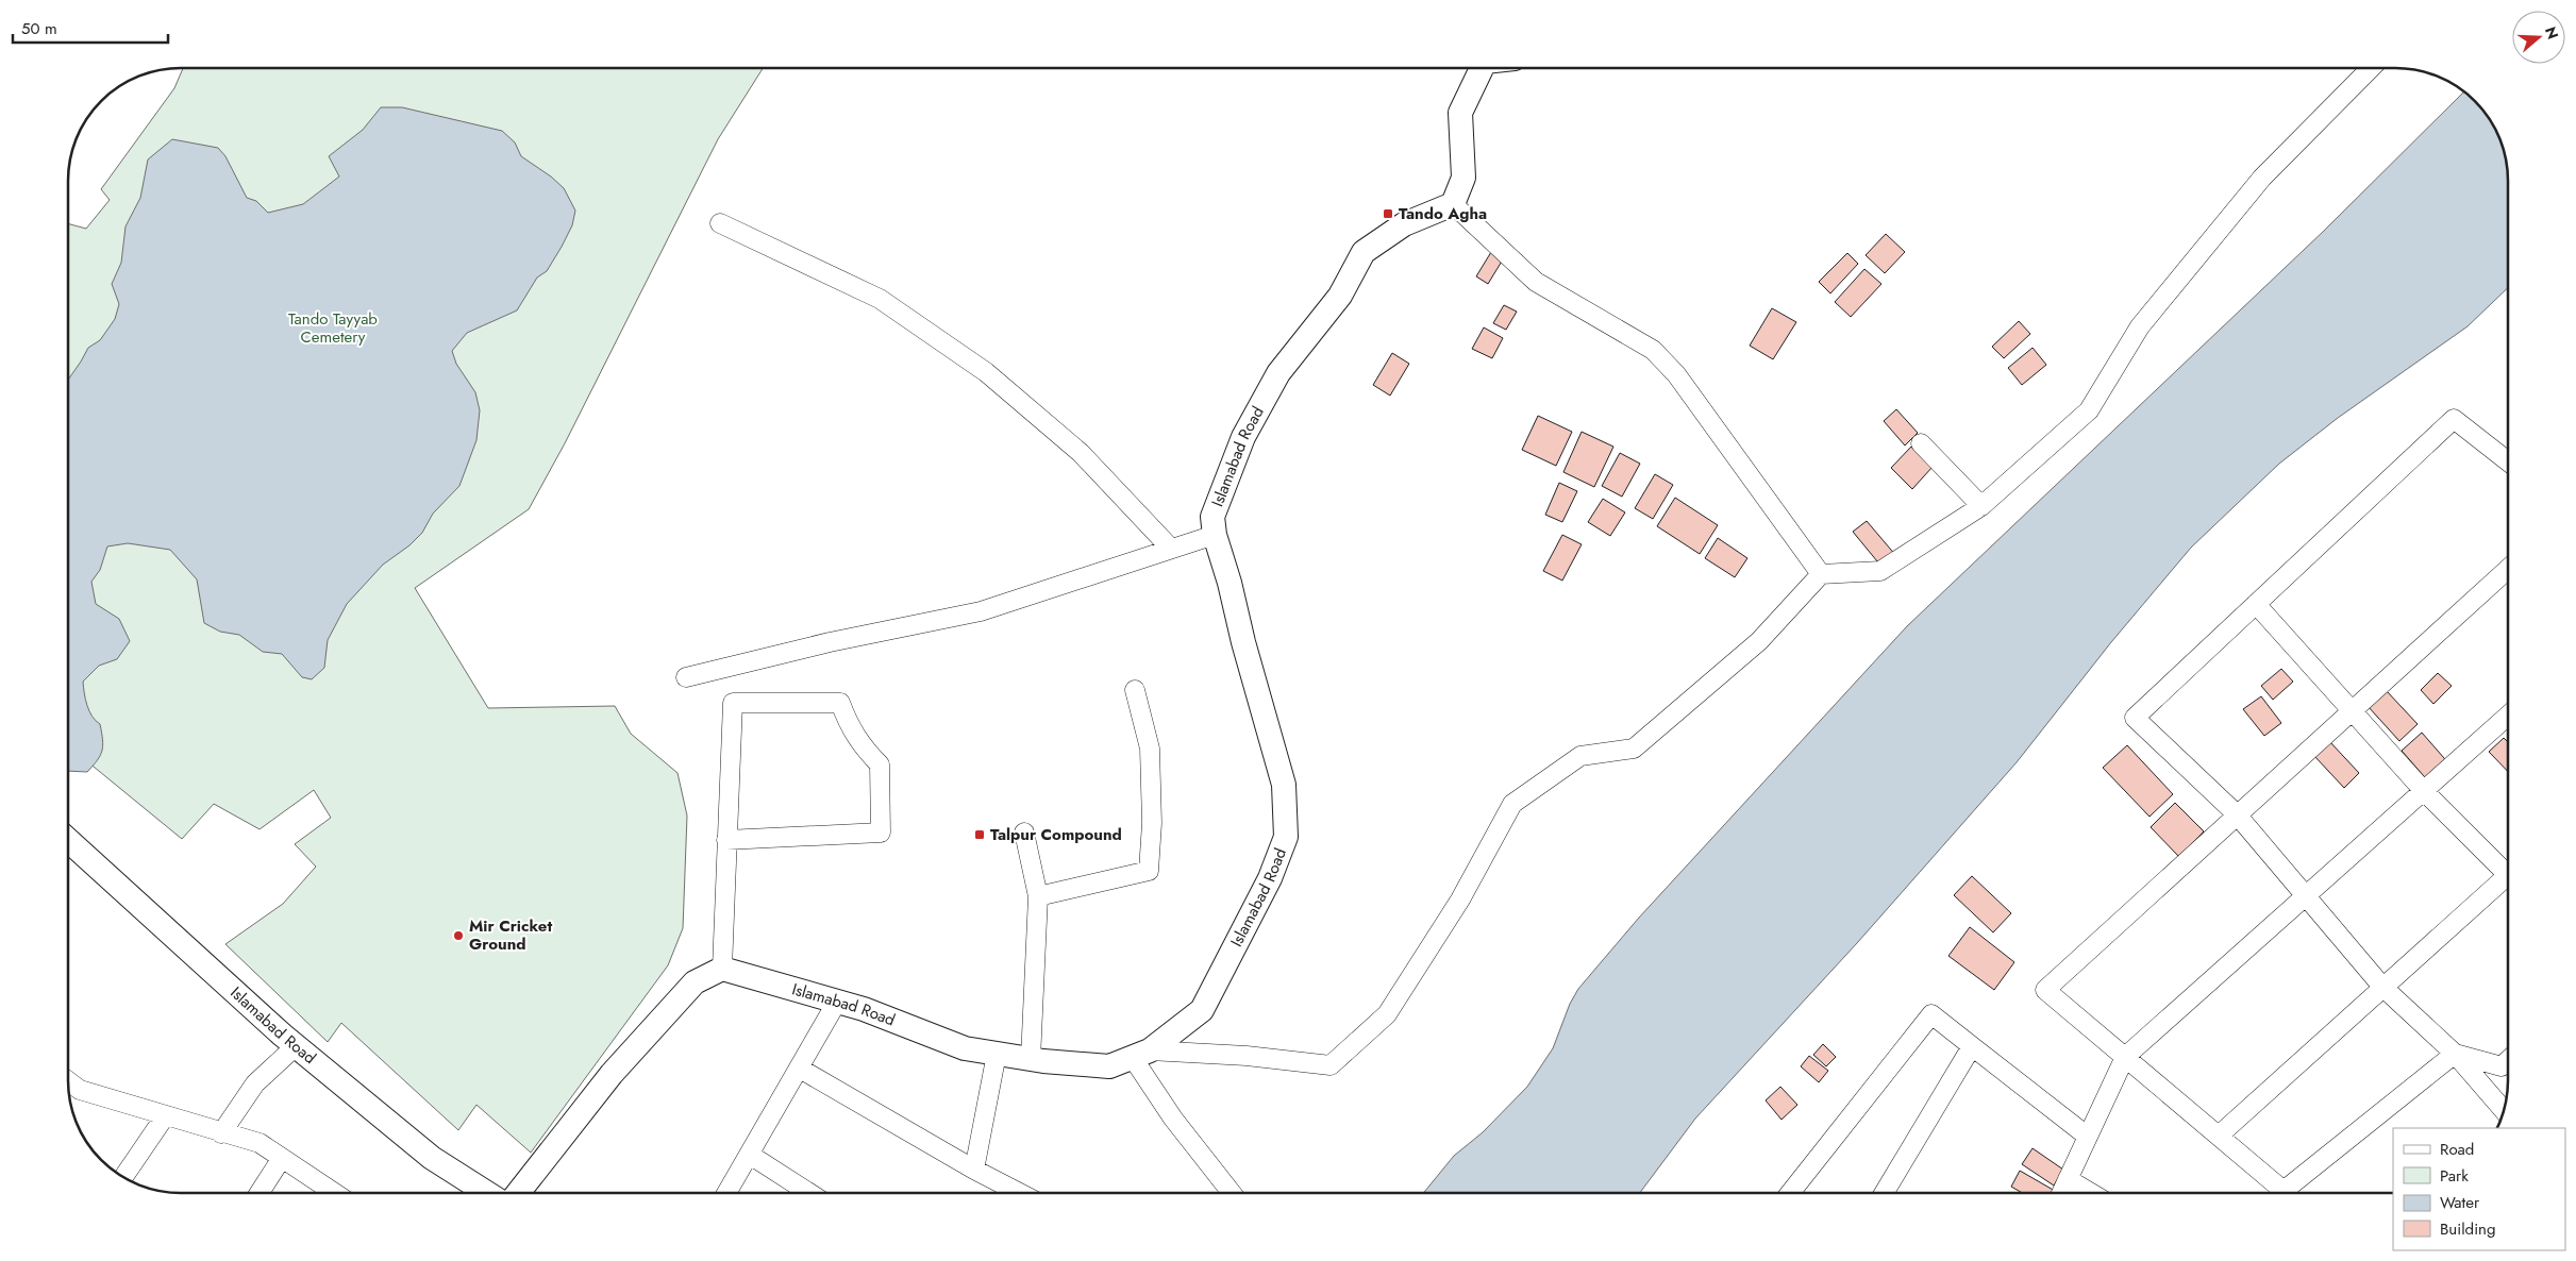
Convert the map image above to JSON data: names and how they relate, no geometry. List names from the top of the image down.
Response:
{
  "streets": {
    "street": ["Islamabad Road"]
  },
  "parks": ["Tando Tayyab Cemetery"],
  "places": {
    "transit": ["Tando Agha", "Talpur Compound"],
    "other": ["Mir Cricket Ground"]
  },
  "legend": [
    "Road",
    "Park",
    "Water",
    "Building"
  ],
  "scale_bar": "50 m",
  "north": "right"
}
